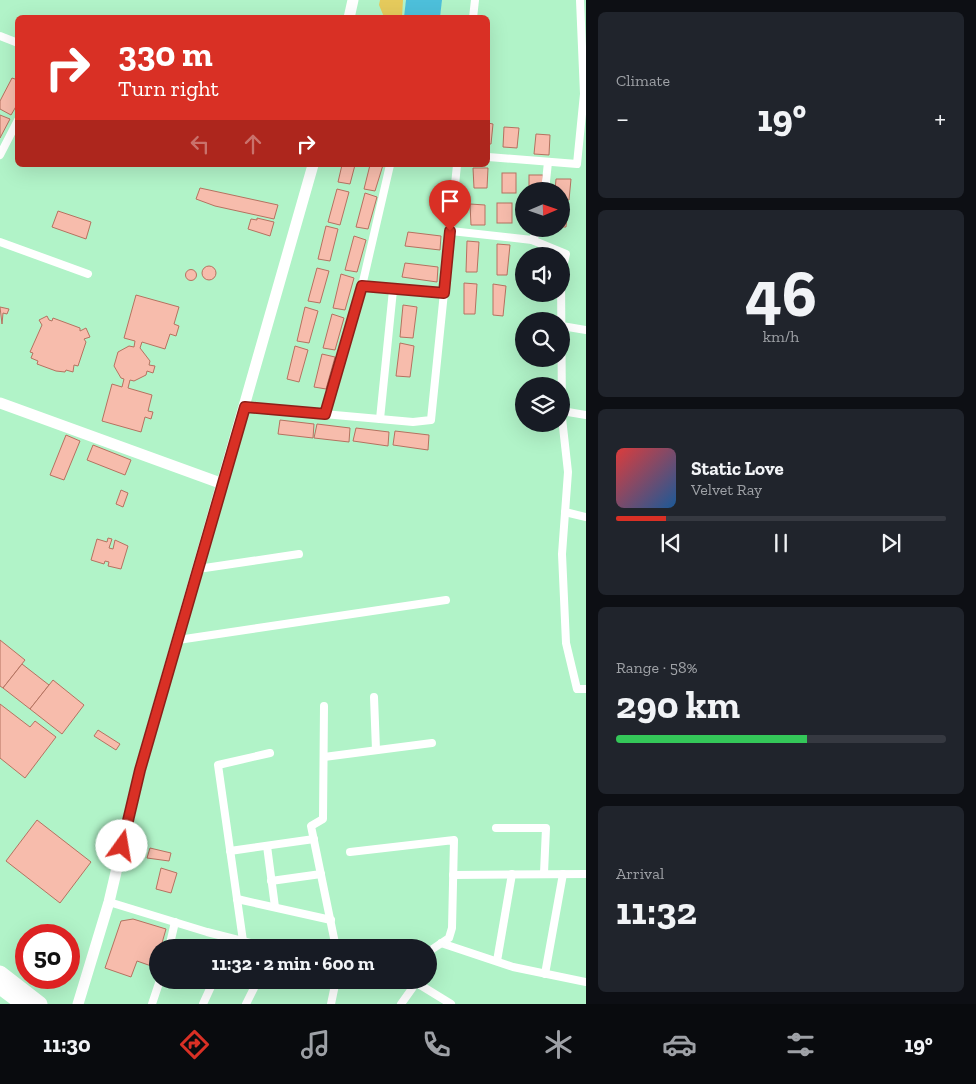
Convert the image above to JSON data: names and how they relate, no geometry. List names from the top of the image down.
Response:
{
  "north": "right",
  "page": {
    "tile": [
      "Climate",
      ["46", "km/h"],
      ["Range · 58%", "290 km"],
      ["Arrival", "11:32"]
    ],
    "turn": ["330 m", "Turn right"],
    "heat": ["−", "19°", "+"],
    "song": ["Static Love", "Velvet Ray"],
    "limit": "50",
    "trip": "11:32 · 2 min · 600 m",
    "tabs": ["11:30", "19°"]
  }
}
